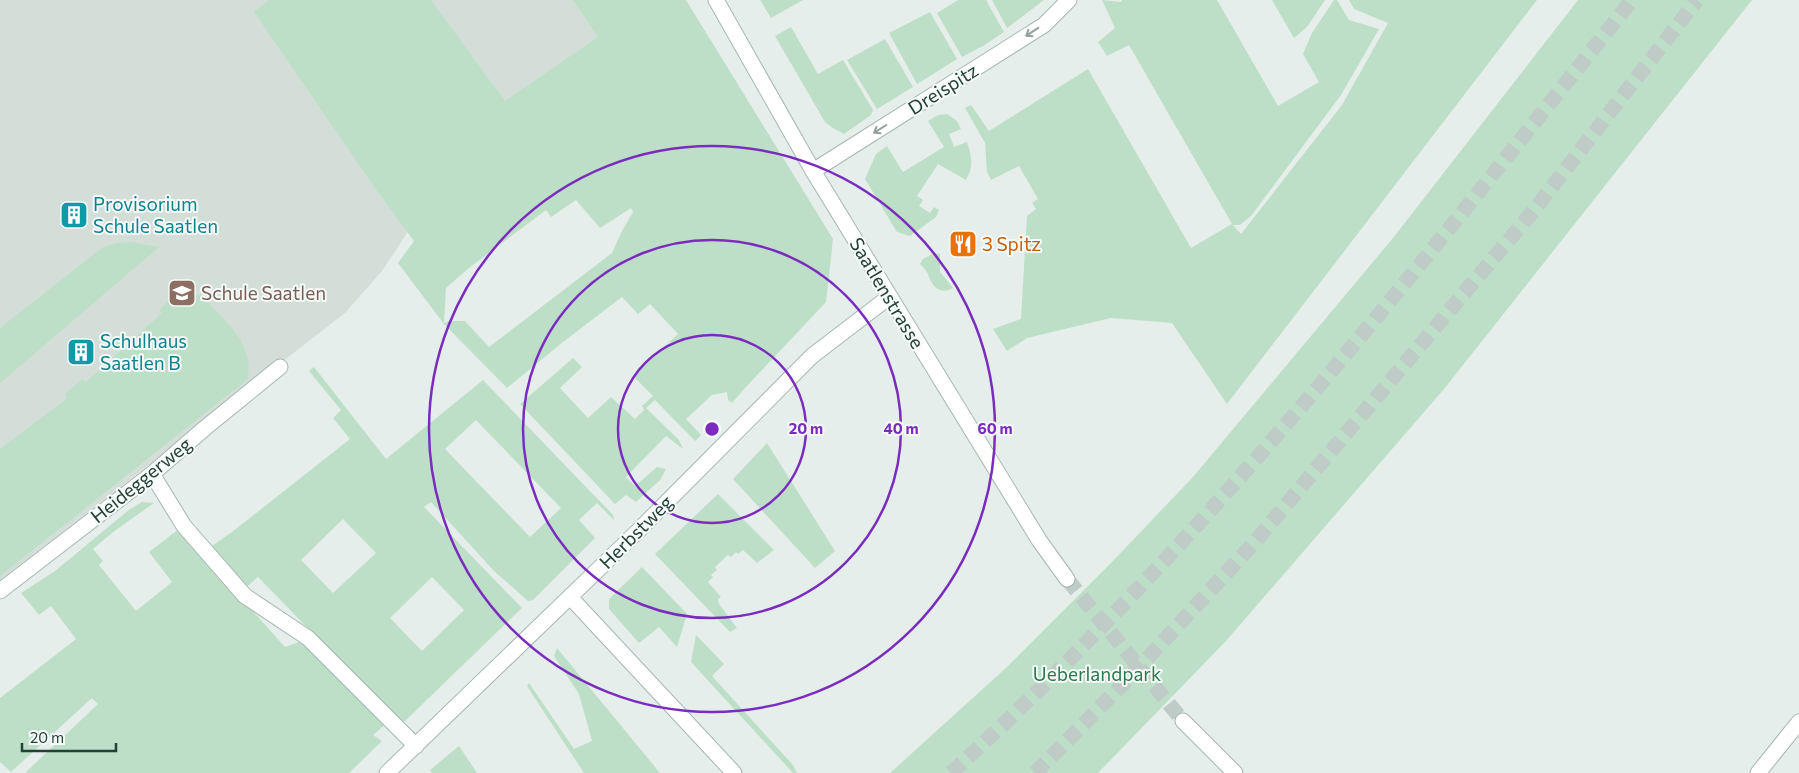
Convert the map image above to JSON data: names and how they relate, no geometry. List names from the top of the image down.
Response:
{
  "streets": {
    "street": [
      "Dreispitz",
      "Saatlenstrasse",
      "Heideggerweg",
      "Herbstweg"
    ]
  },
  "crossings": [
    ["Dreispitz", "Saatlenstrasse"],
    ["Saatlenstrasse", "Herbstweg"]
  ],
  "one_way": ["Dreispitz"],
  "parks": ["Ueberlandpark"],
  "places": {
    "building": ["Provisorium Schule Saatlen", "Schulhaus Saatlen B"],
    "restaurant": ["3 Spitz"],
    "school or university": ["Schule Saatlen"]
  },
  "scale_bar": "20 m",
  "rings": ["20 m", "40 m", "60 m"]
}
